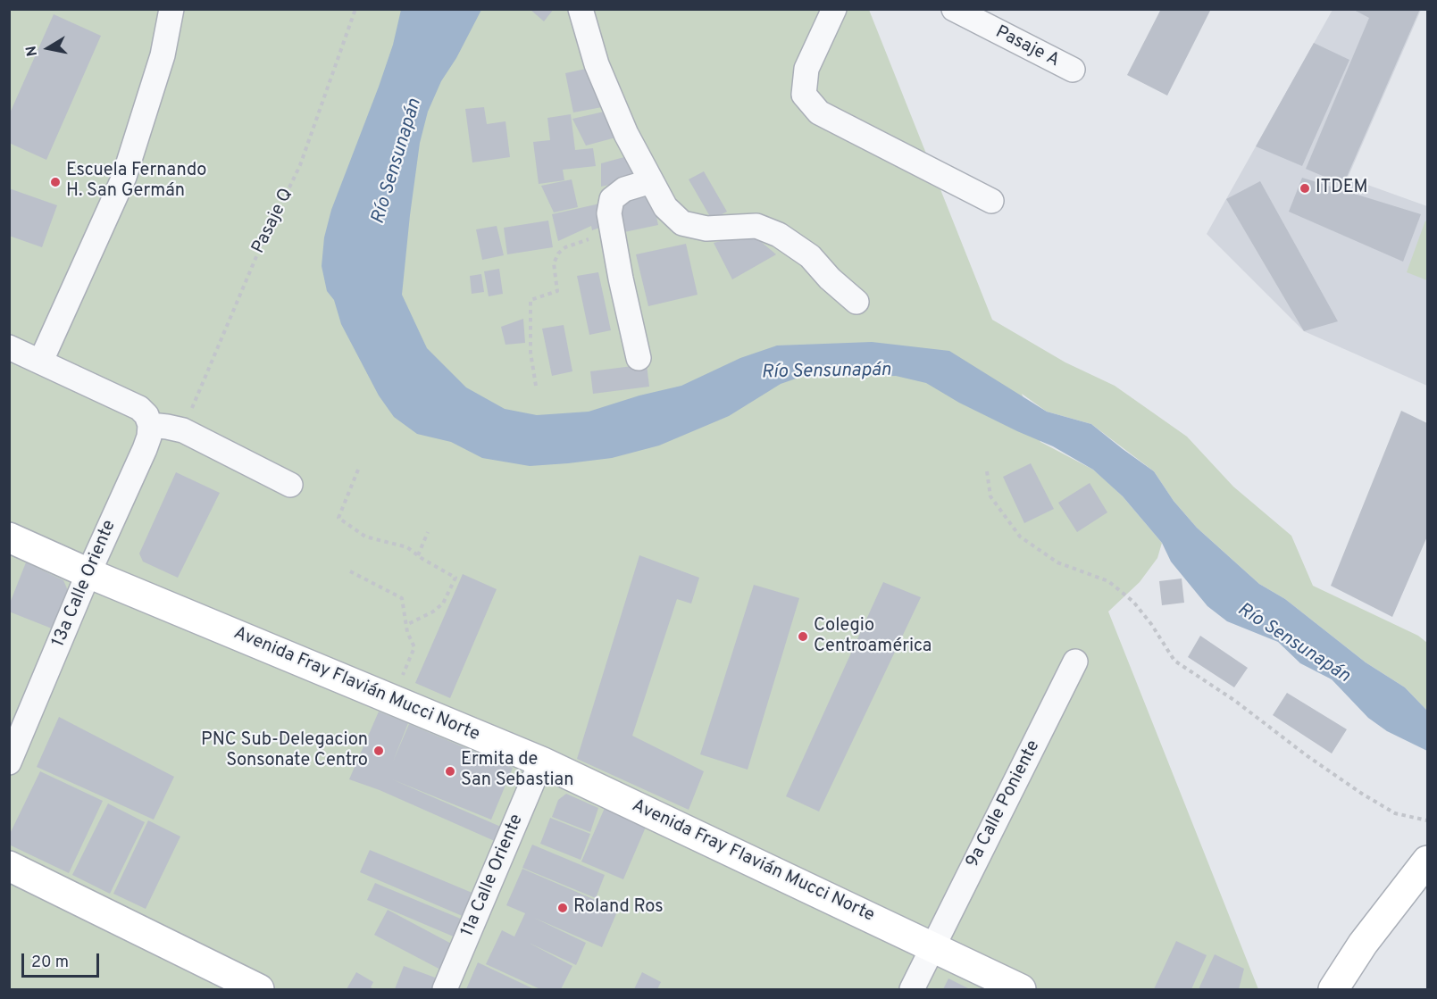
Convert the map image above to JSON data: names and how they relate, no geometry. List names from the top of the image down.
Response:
{
  "streets": {
    "main road": ["Avenida Fray Flavián Mucci Norte"],
    "street": [
      "Pasaje A",
      "13a Calle Oriente",
      "9a Calle Poniente",
      "11a Calle Oriente"
    ],
    "path": ["Pasaje Q"]
  },
  "crossings": [
    ["13a Calle Oriente", "Avenida Fray Flavián Mucci Norte"],
    ["Avenida Fray Flavián Mucci Norte", "9a Calle Poniente"],
    ["Avenida Fray Flavián Mucci Norte", "11a Calle Oriente"]
  ],
  "water": ["Río Sensunapán"],
  "places": [
    "Escuela Fernando H. San Germán",
    "ITDEM",
    "Colegio Centroamérica",
    "PNC Sub-Delegacion Sonsonate Centro",
    "Ermita de San Sebastian",
    "Roland Ros"
  ],
  "scale_bar": "20 m",
  "north": "left"
}
